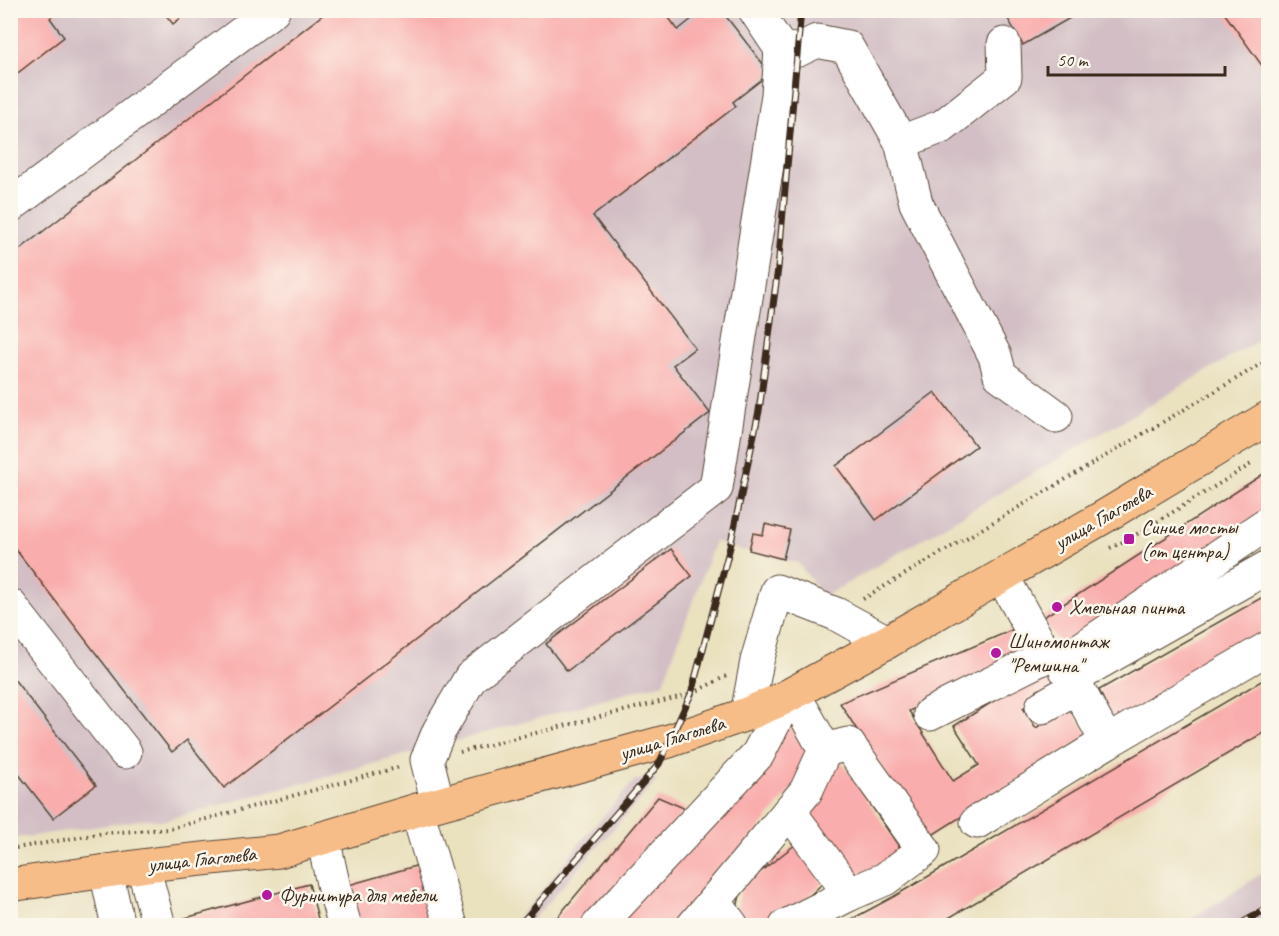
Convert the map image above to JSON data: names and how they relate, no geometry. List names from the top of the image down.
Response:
{
  "streets": {
    "main road": ["улица Глаголева"]
  },
  "places": {
    "transit": ["Синие мосты (от центра)"],
    "other": ["Хмельная пинта", "Шиномонтаж \"Ремшина\"", "Фурнитура для мебели"]
  },
  "scale_bar": "50 m"
}
